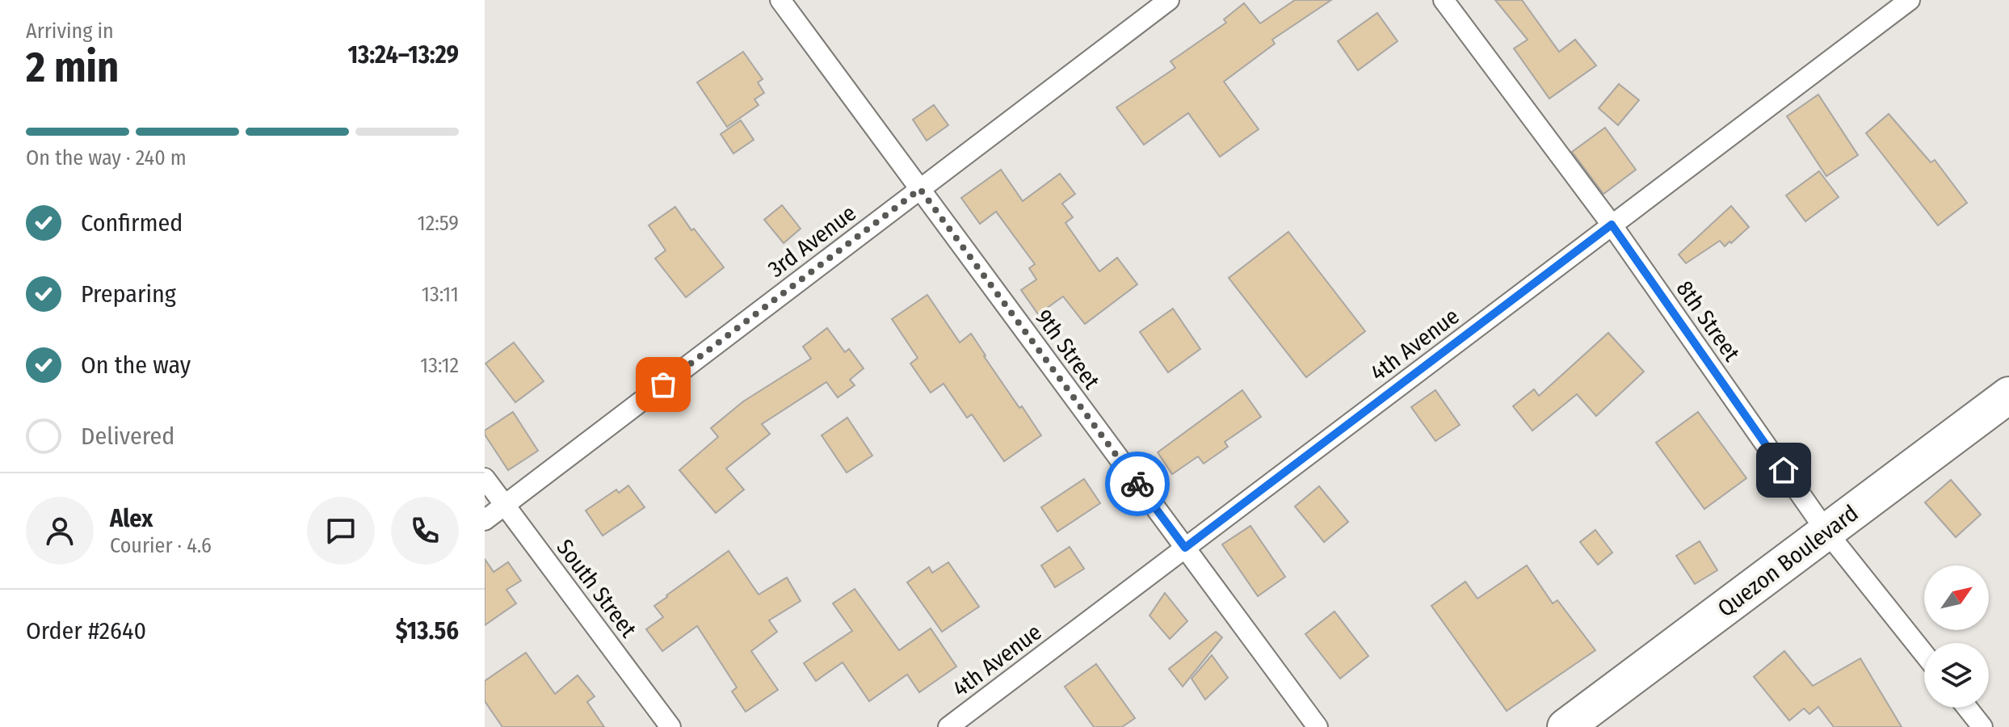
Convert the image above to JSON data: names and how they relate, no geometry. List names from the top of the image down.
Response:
{
  "streets": {
    "highway": ["Quezon Boulevard"],
    "street": [
      "3rd Avenue",
      "8th Street",
      "4th Avenue",
      "9th Street",
      "South Street"
    ]
  },
  "crossings": [
    ["3rd Avenue", "9th Street"],
    ["3rd Avenue", "South Street"],
    ["8th Street", "4th Avenue"],
    ["8th Street", "Quezon Boulevard"],
    ["4th Avenue", "9th Street"]
  ],
  "north": "top right",
  "page": {
    "heading": ["2 min", "Arriving in", "13:24–13:29"],
    "panel": [
      "Alex",
      "Courier · 4.6",
      "Order #2640",
      "$13.56"
    ],
    "bar": "On the way · 240 m",
    "list": [
      ["Confirmed", "12:59"],
      ["Preparing", "13:11"],
      ["On the way", "13:12"],
      "Delivered"
    ]
  }
}
